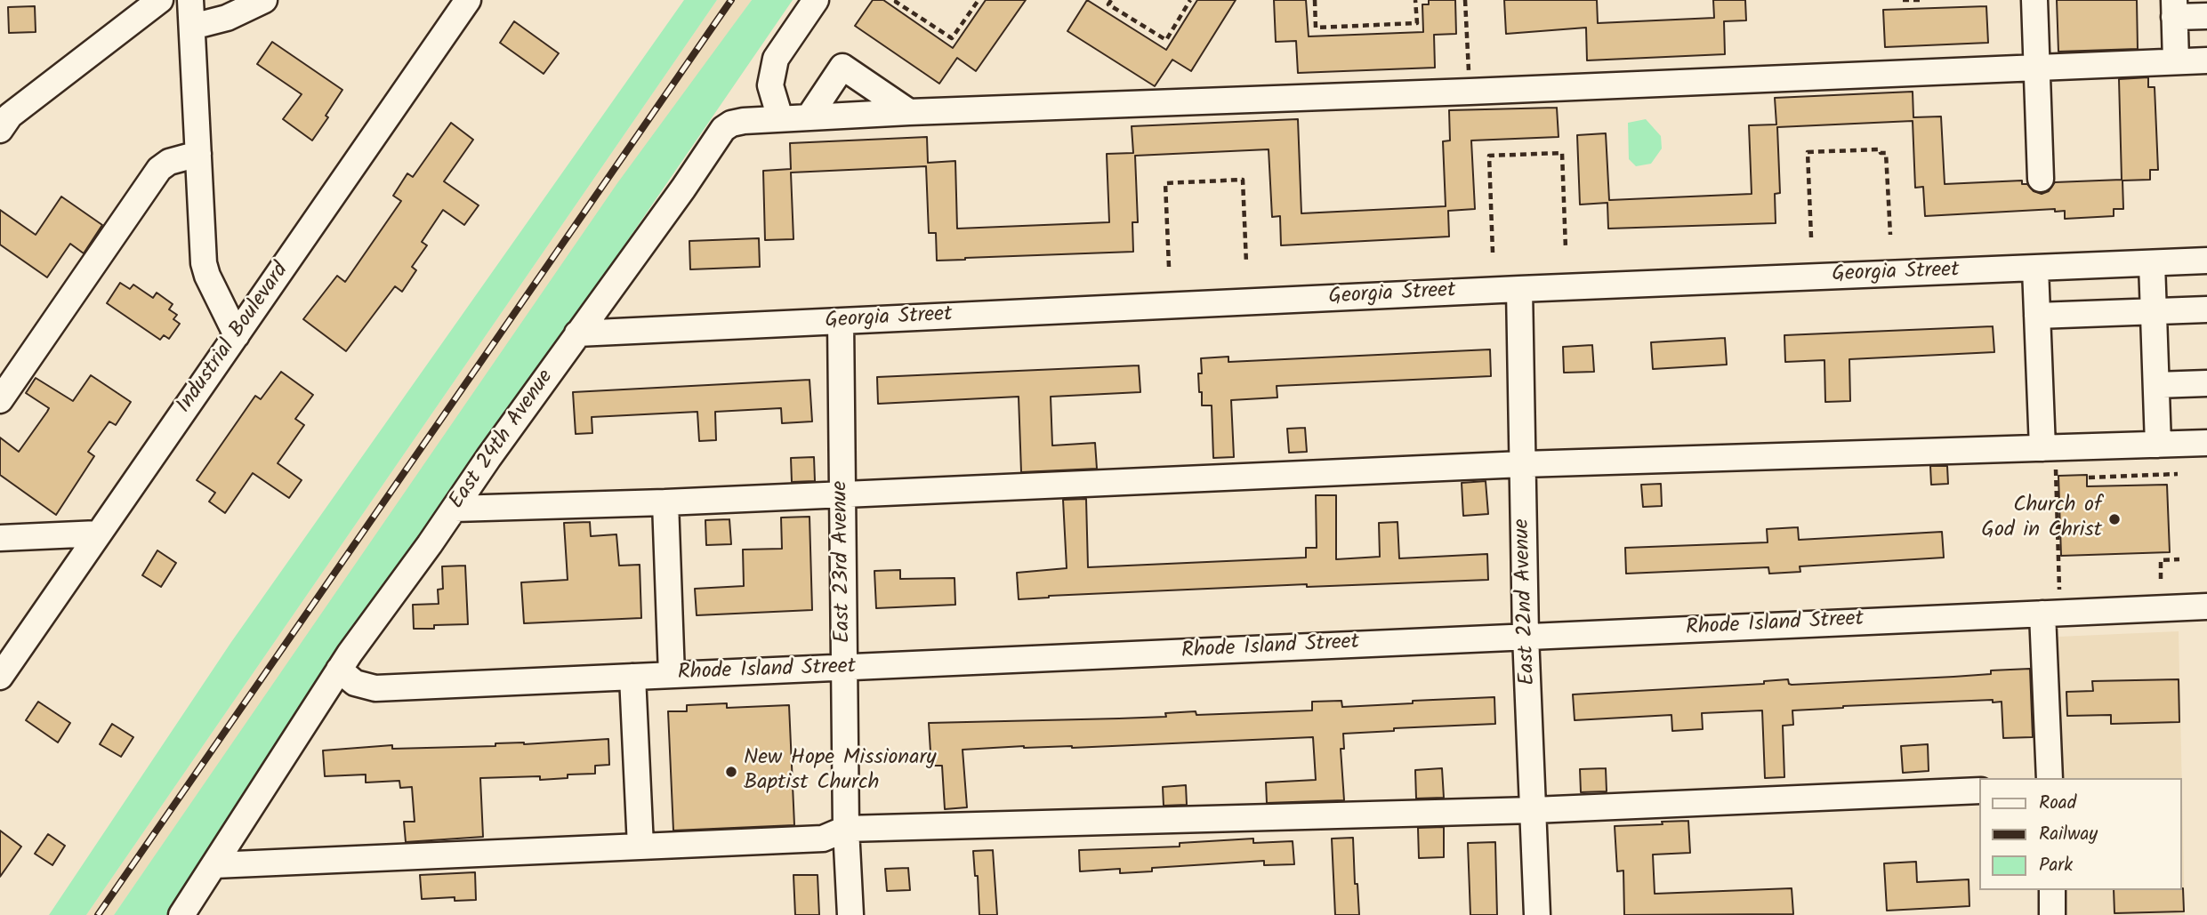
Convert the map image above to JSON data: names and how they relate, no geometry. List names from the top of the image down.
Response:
{
  "streets": {
    "street": [
      "Georgia Street",
      "Industrial Boulevard",
      "East 24th Avenue",
      "East 23rd Avenue",
      "East 22nd Avenue",
      "Rhode Island Street"
    ]
  },
  "crossings": [
    ["Georgia Street", "East 24th Avenue"],
    ["Georgia Street", "East 23rd Avenue"],
    ["Georgia Street", "East 22nd Avenue"],
    ["East 24th Avenue", "Rhode Island Street"],
    ["East 23rd Avenue", "Rhode Island Street"],
    ["East 22nd Avenue", "Rhode Island Street"]
  ],
  "places": ["Church of God in Christ", "New Hope Missionary Baptist Church"],
  "legend": ["Road", "Railway", "Park"]
}
